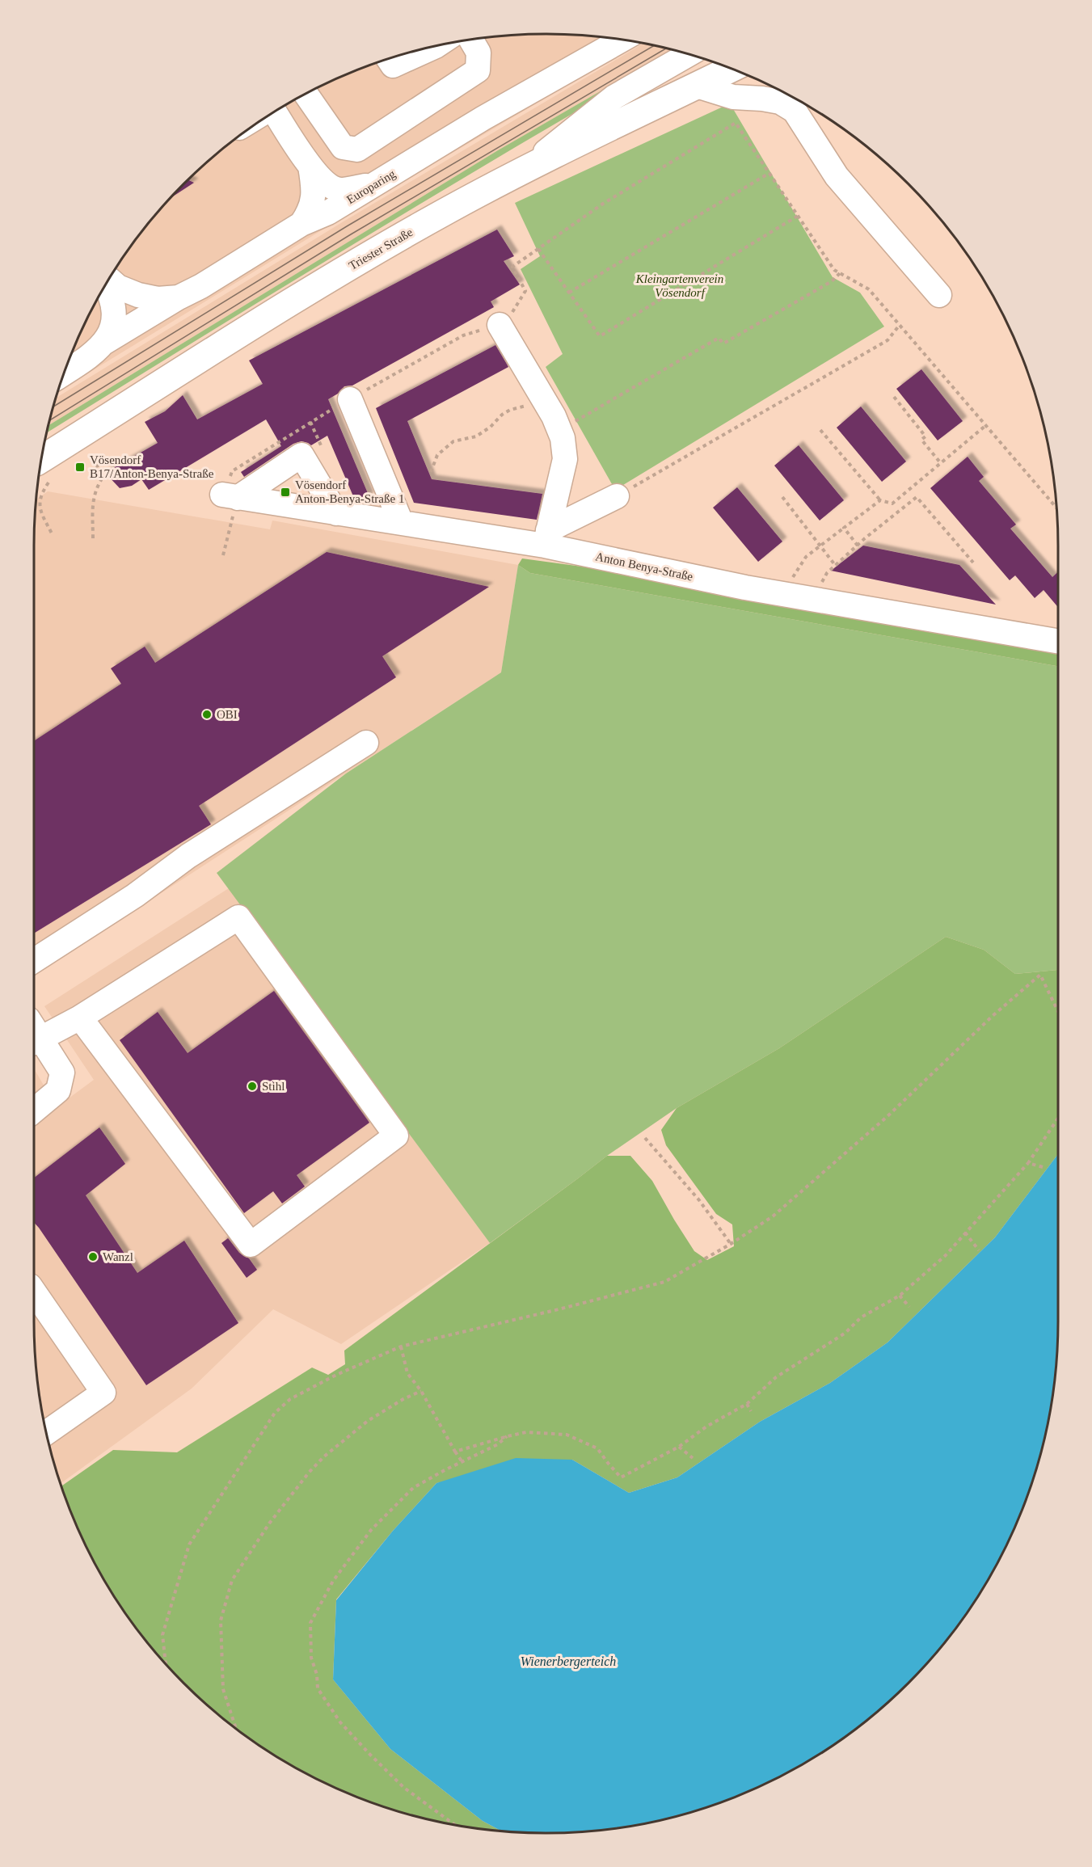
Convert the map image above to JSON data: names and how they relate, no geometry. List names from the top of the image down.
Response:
{
  "streets": {
    "main road": ["Triester Straße"],
    "street": ["Europaring", "Anton Benya-Straße"]
  },
  "water": ["Wienerbergerteich"],
  "parks": ["Kleingartenverein Vösendorf"],
  "places": {
    "transit": ["Vösendorf B17/Anton-Benya-Straße", "Vösendorf Anton-Benya-Straße 1"],
    "other": ["OBI", "Stihl", "Wanzl"]
  }
}
